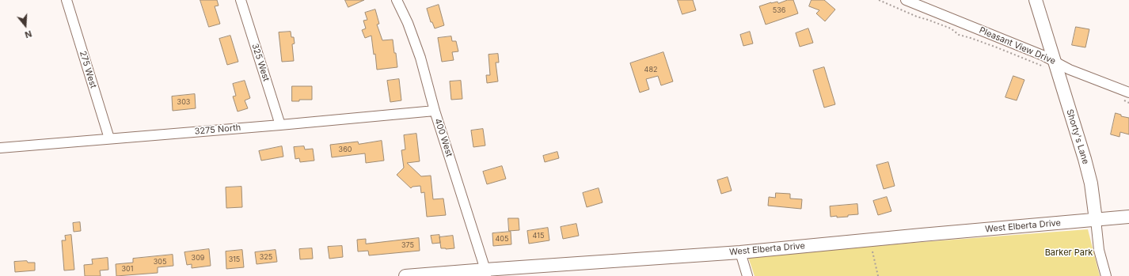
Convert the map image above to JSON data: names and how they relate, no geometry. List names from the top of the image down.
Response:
{
  "streets": {
    "main road": ["Shorty's Lane", "West Elberta Drive"],
    "street": [
      "Pleasant View Drive",
      "325 West",
      "275 West",
      "3275 North",
      "400 West"
    ]
  },
  "crossings": [
    ["Pleasant View Drive", "Shorty's Lane"],
    ["325 West", "3275 North"],
    ["275 West", "3275 North"],
    ["3275 North", "400 West"],
    ["Shorty's Lane", "West Elberta Drive"],
    ["400 West", "West Elberta Drive"]
  ],
  "parks": ["Barker Park"],
  "house_numbers": [
    "536",
    "482",
    "303",
    "360",
    "415",
    "405",
    "375",
    "325",
    "309",
    "315",
    "305",
    "301"
  ],
  "north": "bottom"
}
